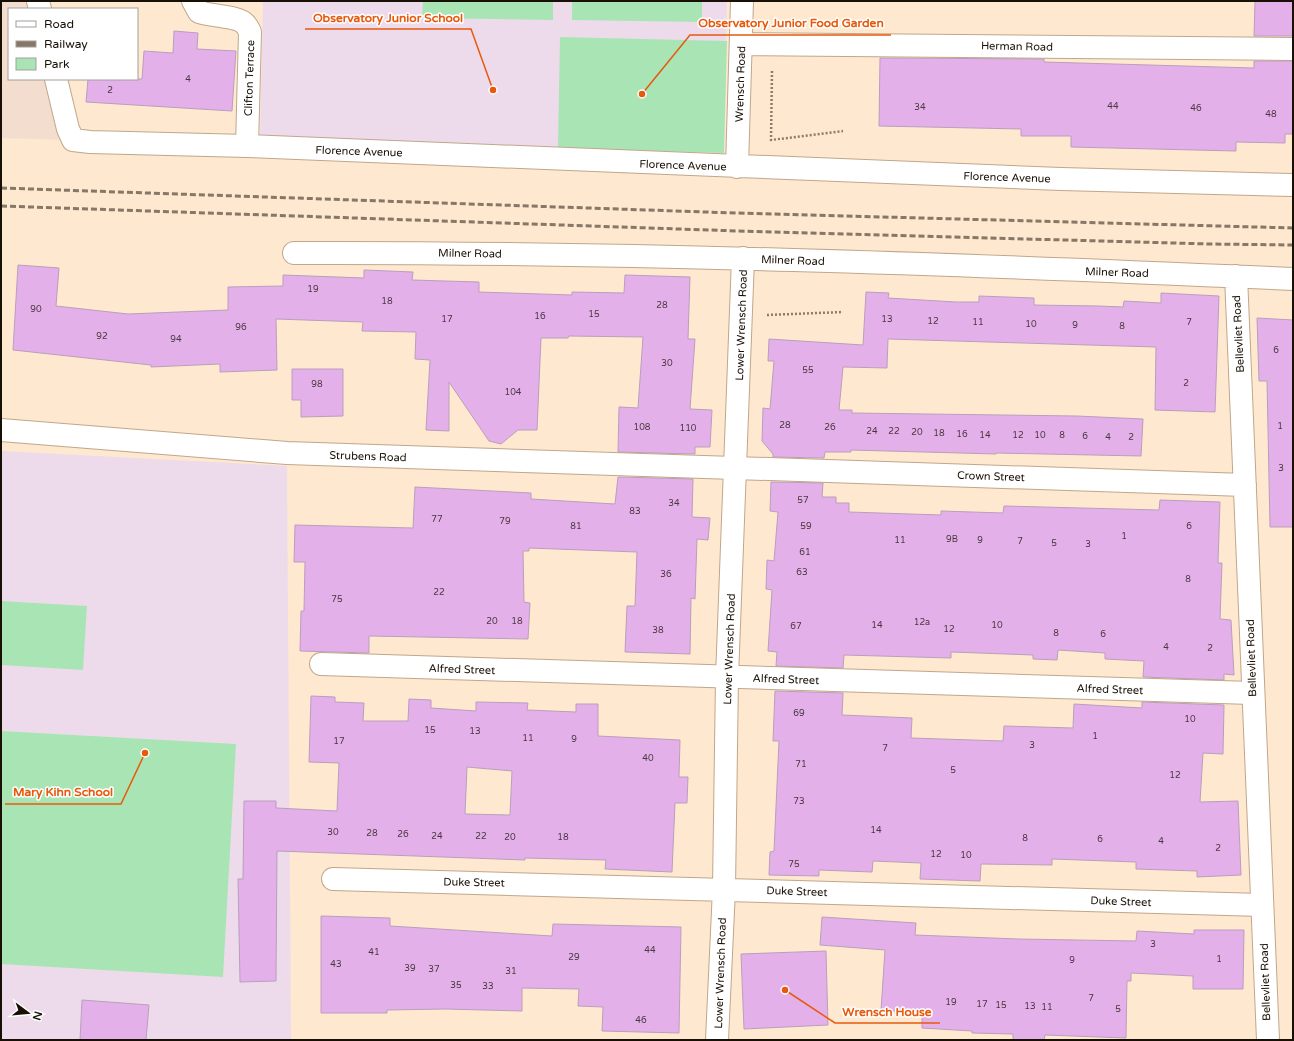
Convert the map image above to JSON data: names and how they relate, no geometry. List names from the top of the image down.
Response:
{
  "streets": {
    "street": [
      "Herman Road",
      "Clifton Terrace",
      "Wrensch Road",
      "Florence Avenue",
      "Milner Road",
      "Lower Wrensch Road",
      "Bellevliet Road",
      "Strubens Road",
      "Crown Street",
      "Alfred Street",
      "Duke Street"
    ]
  },
  "crossings": [
    ["Herman Road", "Wrensch Road"],
    ["Clifton Terrace", "Florence Avenue"],
    ["Wrensch Road", "Florence Avenue"],
    ["Milner Road", "Lower Wrensch Road"],
    ["Milner Road", "Bellevliet Road"],
    ["Lower Wrensch Road", "Strubens Road"],
    ["Lower Wrensch Road", "Crown Street"],
    ["Lower Wrensch Road", "Alfred Street"],
    ["Lower Wrensch Road", "Duke Street"],
    ["Bellevliet Road", "Crown Street"],
    ["Bellevliet Road", "Alfred Street"],
    ["Bellevliet Road", "Duke Street"],
    ["Strubens Road", "Crown Street"]
  ],
  "places": [
    "Observatory Junior School",
    "Observatory Junior Food Garden",
    "Mary Kihn School",
    "Wrensch House"
  ],
  "house_numbers": [
    "4",
    "2",
    "44",
    "34",
    "46",
    "48",
    "19",
    "18",
    "28",
    "90",
    "15",
    "16",
    "17",
    "13",
    "12",
    "11",
    "7",
    "10",
    "9",
    "8",
    "96",
    "92",
    "94",
    "6",
    "30",
    "55",
    "2",
    "98",
    "104",
    "28",
    "1",
    "108",
    "26",
    "110",
    "24",
    "22",
    "20",
    "18",
    "16",
    "14",
    "12",
    "10",
    "8",
    "6",
    "4",
    "2",
    "3",
    "57",
    "34",
    "83",
    "77",
    "79",
    "81",
    "59",
    "6",
    "1",
    "9B",
    "11",
    "9",
    "7",
    "5",
    "3",
    "61",
    "63",
    "36",
    "8",
    "22",
    "75",
    "20",
    "18",
    "12a",
    "14",
    "10",
    "67",
    "12",
    "38",
    "8",
    "6",
    "4",
    "2",
    "69",
    "10",
    "15",
    "13",
    "1",
    "11",
    "9",
    "17",
    "3",
    "7",
    "40",
    "71",
    "5",
    "12",
    "73",
    "14",
    "30",
    "28",
    "26",
    "24",
    "22",
    "20",
    "18",
    "8",
    "6",
    "4",
    "2",
    "12",
    "10",
    "75",
    "3",
    "44",
    "41",
    "29",
    "1",
    "9",
    "43",
    "39",
    "37",
    "31",
    "35",
    "33",
    "7",
    "19",
    "17",
    "15",
    "13",
    "11",
    "5",
    "46"
  ],
  "legend": ["Road", "Railway", "Park"],
  "north": "right"
}
